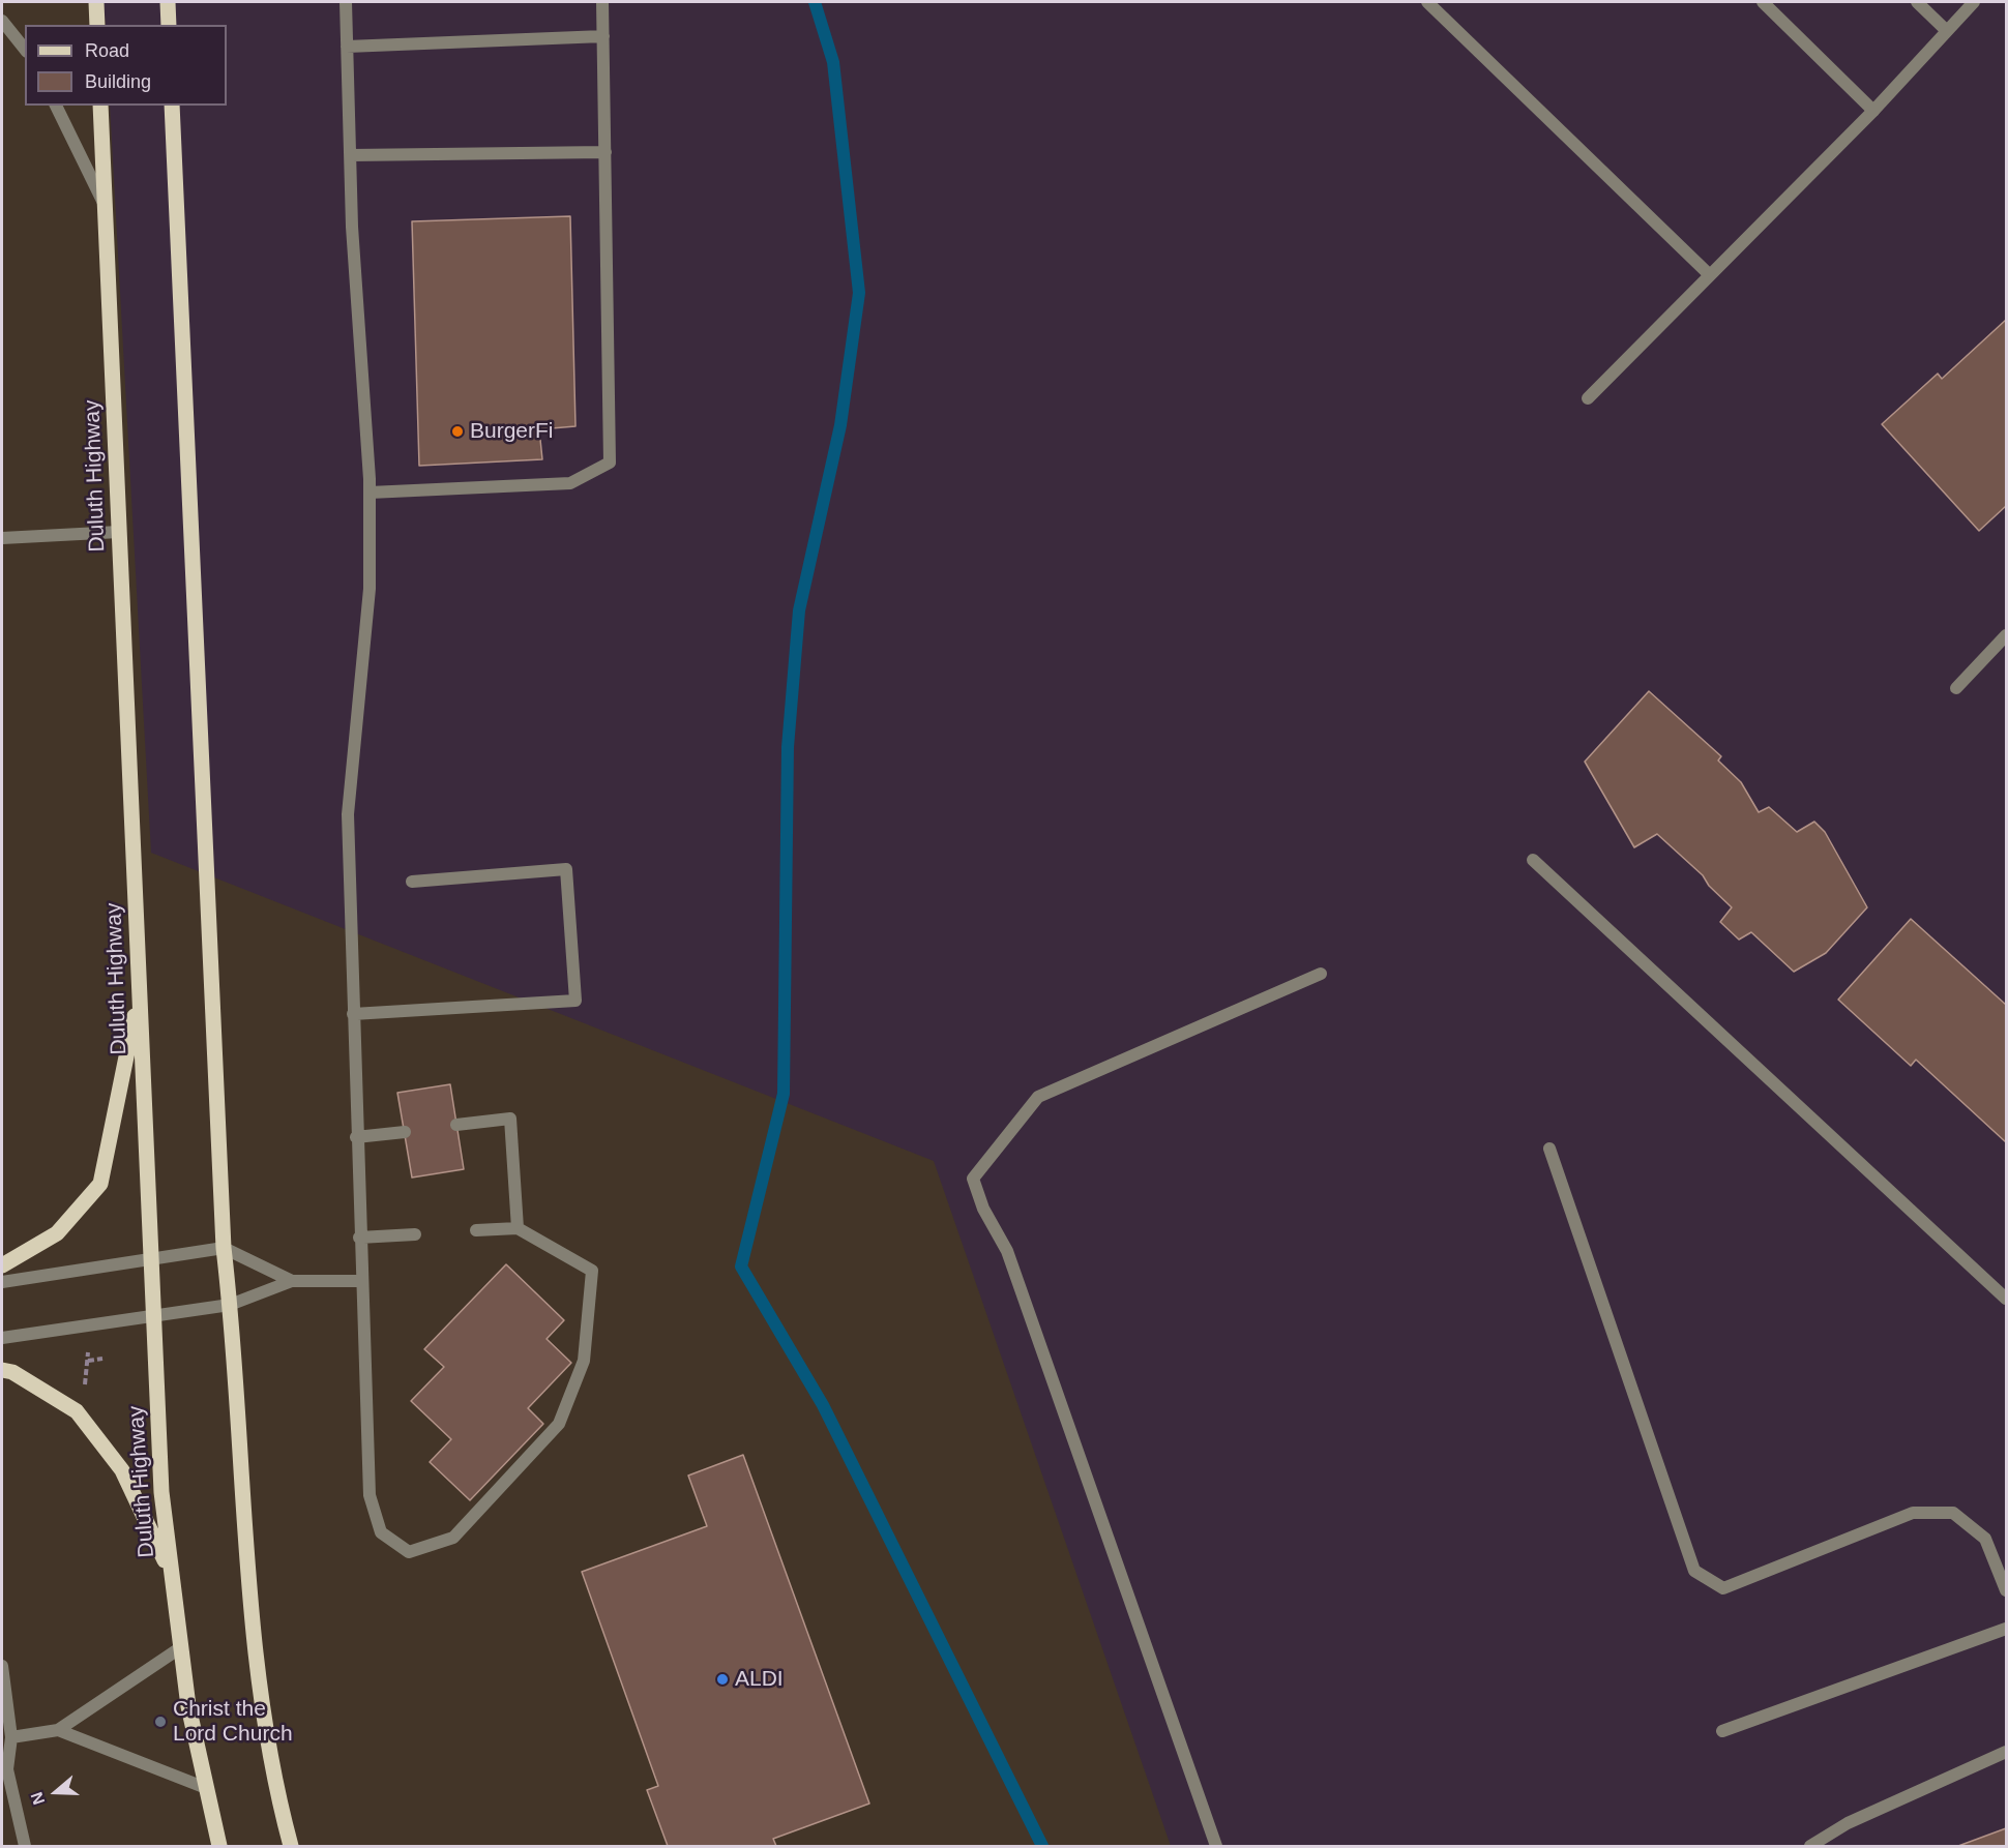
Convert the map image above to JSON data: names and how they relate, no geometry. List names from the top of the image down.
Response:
{
  "streets": {
    "main road": ["Duluth Highway"]
  },
  "places": ["BurgerFi", "ALDI", "Christ the Lord Church"],
  "legend": ["Road", "Building"],
  "north": "left"
}
